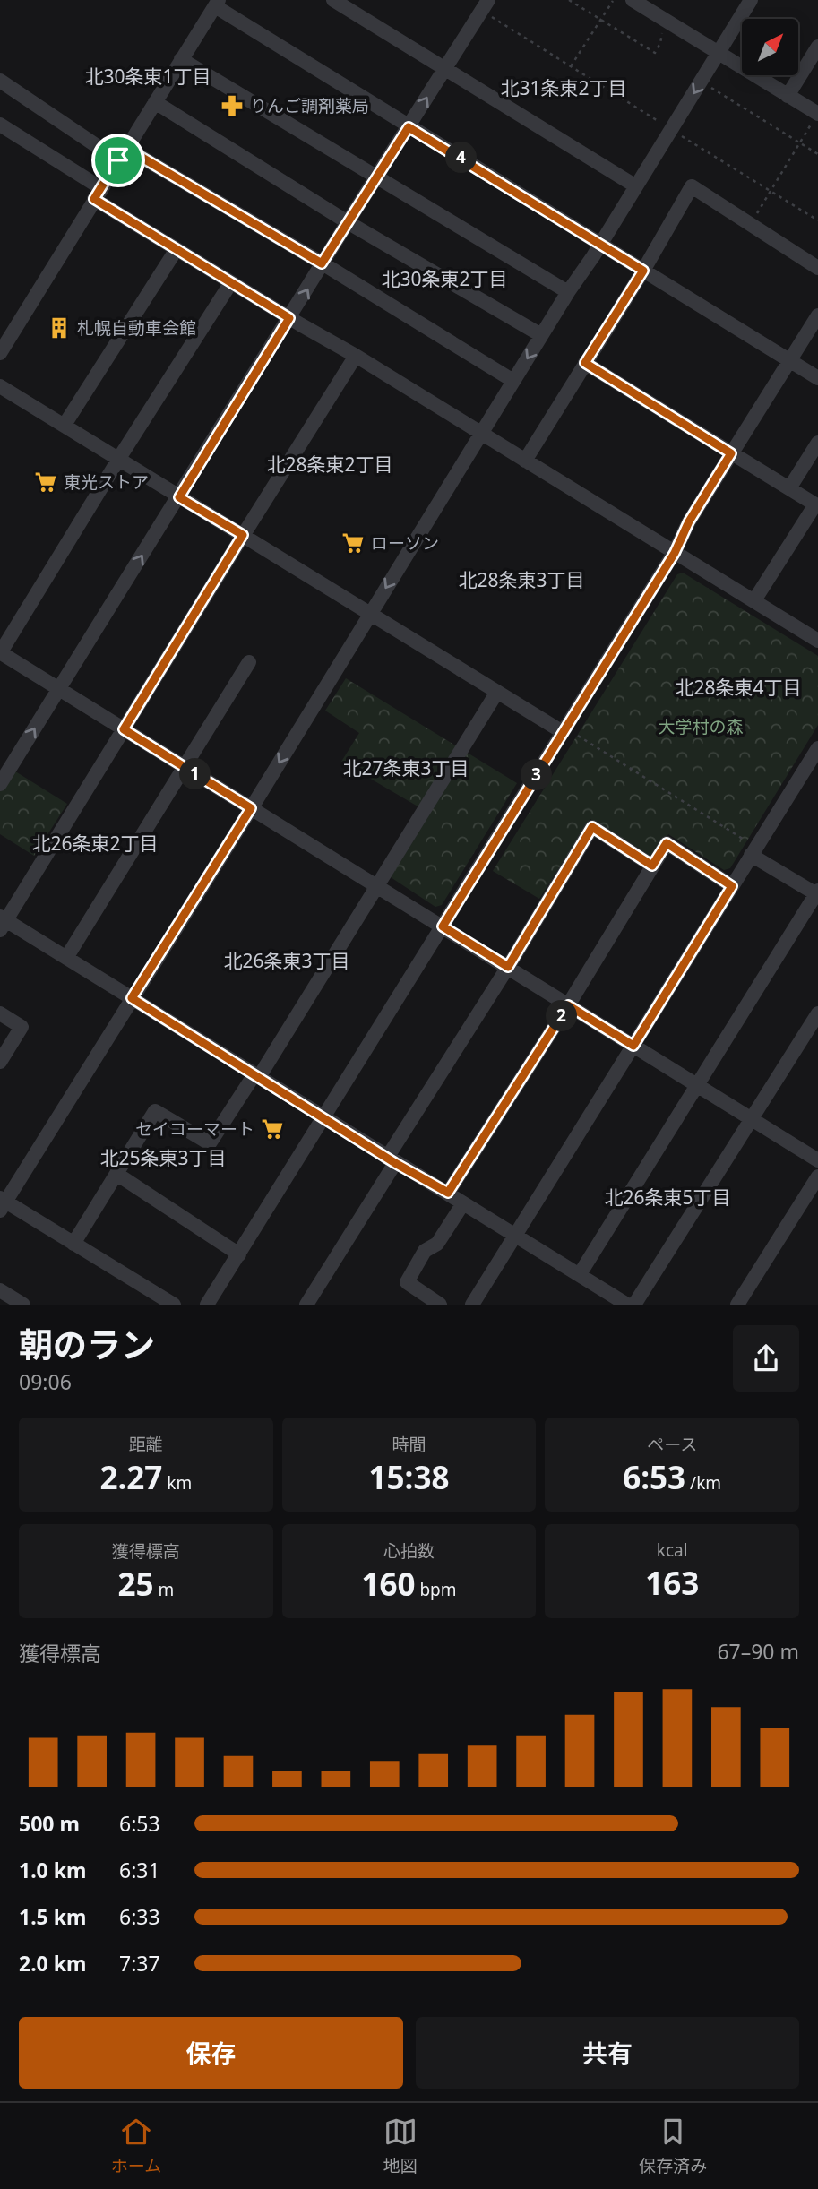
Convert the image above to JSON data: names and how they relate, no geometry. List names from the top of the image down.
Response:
{
  "districts": [
    "北30条東1丁目",
    "北31条東2丁目",
    "北30条東2丁目",
    "北28条東2丁目",
    "北28条東3丁目",
    "北28条東4丁目",
    "北27条東3丁目",
    "北26条東2丁目",
    "北26条東3丁目",
    "北25条東3丁目",
    "北26条東5丁目"
  ],
  "parks": ["大学村の森"],
  "places": {
    "pharmacy": ["りんご調剤薬局"],
    "building": ["札幌自動車会館"],
    "supermarket": ["東光ストア", "ローソン", "セイコーマート"]
  },
  "north": "top right",
  "page": {
    "pins": [
      "4",
      "1",
      "3",
      "2"
    ],
    "heading": ["朝のラン", "09:06"],
    "stats": [
      ["距離", "2.27 km"],
      ["時間", "15:38"],
      ["ペース", "6:53 /km"],
      ["獲得標高", "25 m"],
      ["心拍数", "160 bpm"],
      ["kcal", "163"]
    ],
    "chart": ["獲得標高", "67–90 m"],
    "list": [
      {
        "name": "500 m",
        "note": "6:53"
      },
      {
        "name": "1.0 km",
        "note": "6:31"
      },
      {
        "name": "1.5 km",
        "note": "6:33"
      },
      {
        "name": "2.0 km",
        "note": "7:37"
      }
    ],
    "buttons": ["保存", "共有"],
    "tabs": ["ホーム", "地図", "保存済み"]
  }
}
